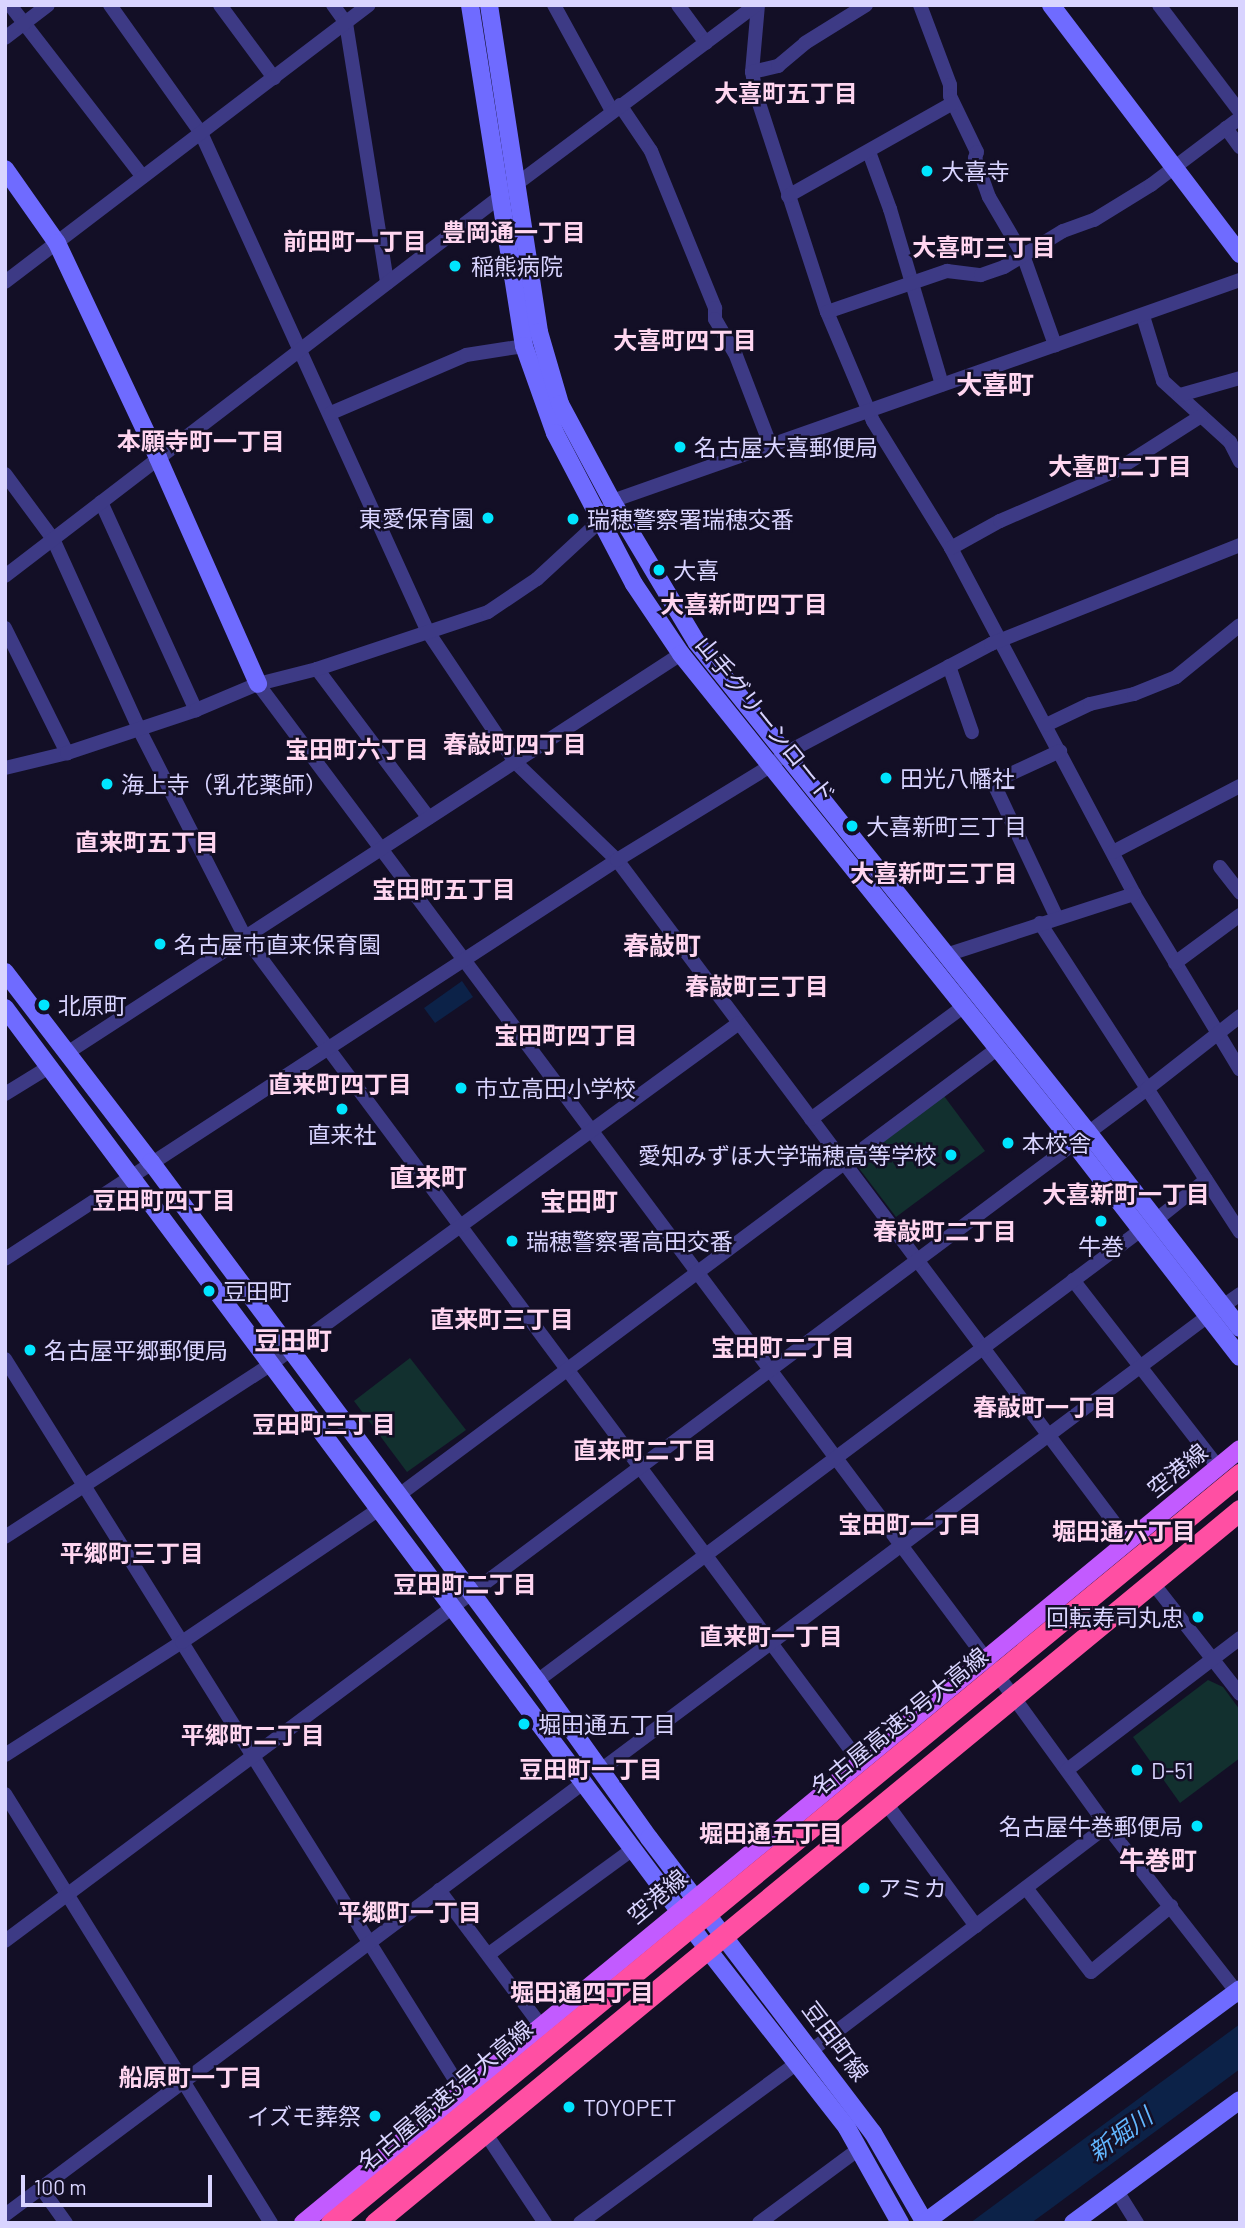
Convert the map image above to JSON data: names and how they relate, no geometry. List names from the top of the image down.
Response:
{
  "streets": {
    "highway": ["名古屋高速3号大高線"],
    "main road": ["空港線"],
    "street": ["山手グリーンロード", "豆田町線"]
  },
  "crossings": [
    ["空港線", "豆田町線"]
  ],
  "districts": [
    "大喜町五丁目",
    "豊岡通一丁目",
    "前田町一丁目",
    "大喜町三丁目",
    "大喜町四丁目",
    "大喜町",
    "本願寺町一丁目",
    "大喜町二丁目",
    "大喜新町四丁目",
    "春敲町四丁目",
    "宝田町六丁目",
    "直来町五丁目",
    "大喜新町三丁目",
    "宝田町五丁目",
    "春敲町",
    "春敲町三丁目",
    "宝田町四丁目",
    "直来町四丁目",
    "直来町",
    "大喜新町一丁目",
    "豆田町四丁目",
    "宝田町",
    "春敲町二丁目",
    "直来町三丁目",
    "豆田町",
    "宝田町二丁目",
    "春敲町一丁目",
    "豆田町三丁目",
    "直来町二丁目",
    "宝田町一丁目",
    "堀田通六丁目",
    "平郷町三丁目",
    "豆田町二丁目",
    "直来町一丁目",
    "平郷町二丁目",
    "豆田町一丁目",
    "堀田通五丁目",
    "牛巻町",
    "平郷町一丁目",
    "堀田通四丁目",
    "船原町一丁目"
  ],
  "water": ["新堀川"],
  "places": [
    "大喜寺",
    "稲熊病院",
    "名古屋大喜郵便局",
    "東愛保育園",
    "瑞穂警察署瑞穂交番",
    "大喜",
    "田光八幡社",
    "海上寺（乳花薬師）",
    "大喜新町三丁目",
    "名古屋市直来保育園",
    "北原町",
    "市立高田小学校",
    "直来社",
    "本校舎",
    "愛知みずほ大学瑞穂高等学校",
    "牛巻",
    "瑞穂警察署高田交番",
    "豆田町",
    "名古屋平郷郵便局",
    "回転寿司丸忠",
    "堀田通五丁目",
    "D-51",
    "名古屋牛巻郵便局",
    "アミカ",
    "TOYOPET",
    "イズモ葬祭"
  ],
  "scale_bar": "100 m"
}
